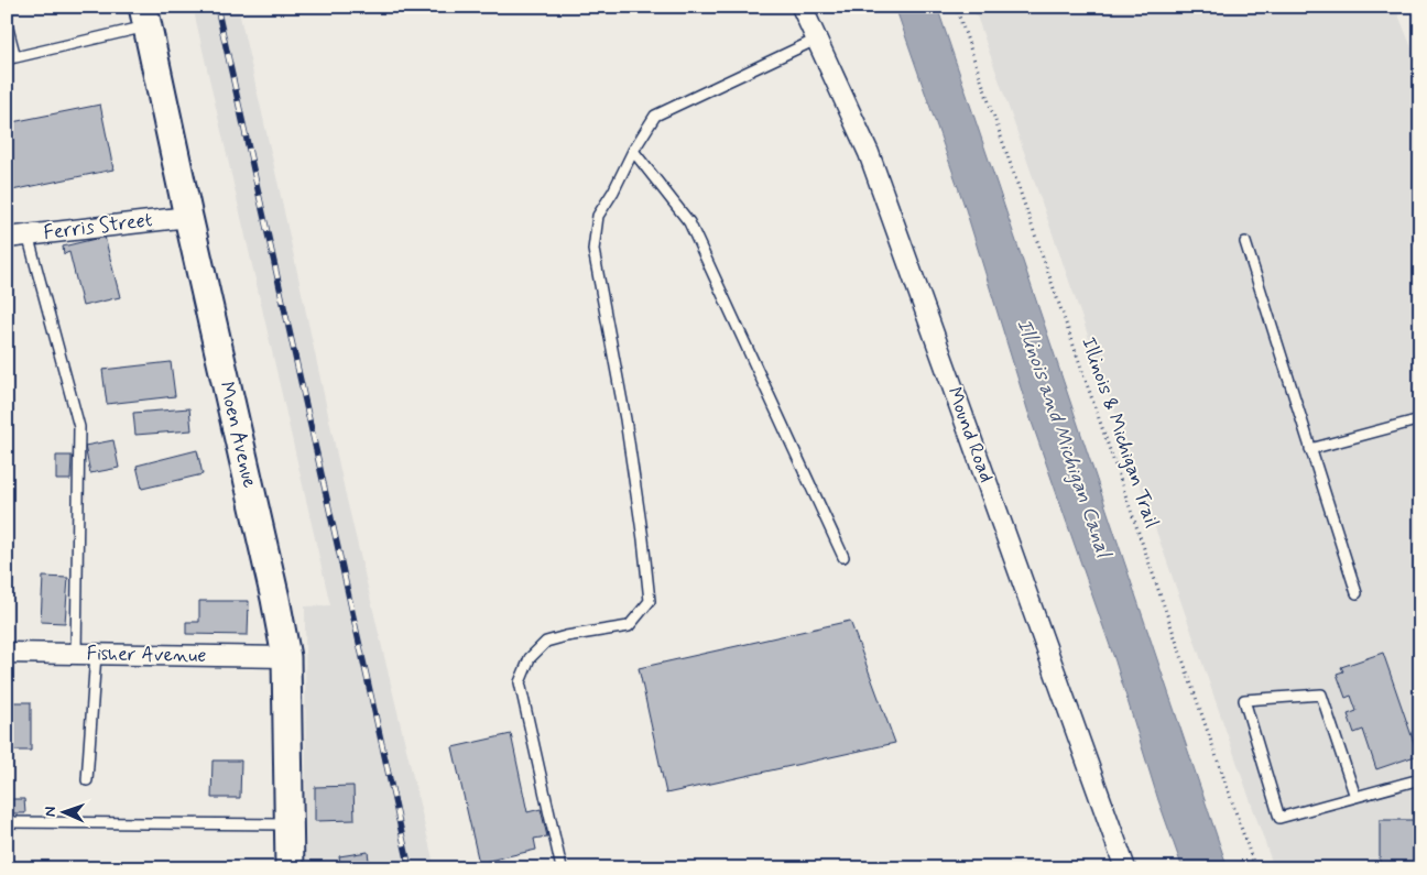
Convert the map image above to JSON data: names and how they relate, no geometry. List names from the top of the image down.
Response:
{
  "streets": {
    "street": [
      "Ferris Street",
      "Moen Avenue",
      "Mound Road",
      "Fisher Avenue"
    ],
    "path": ["Illinois & Michigan Trail"]
  },
  "crossings": [
    ["Ferris Street", "Moen Avenue"],
    ["Moen Avenue", "Fisher Avenue"]
  ],
  "water": ["Illinois and Michigan Canal"],
  "north": "left"
}
